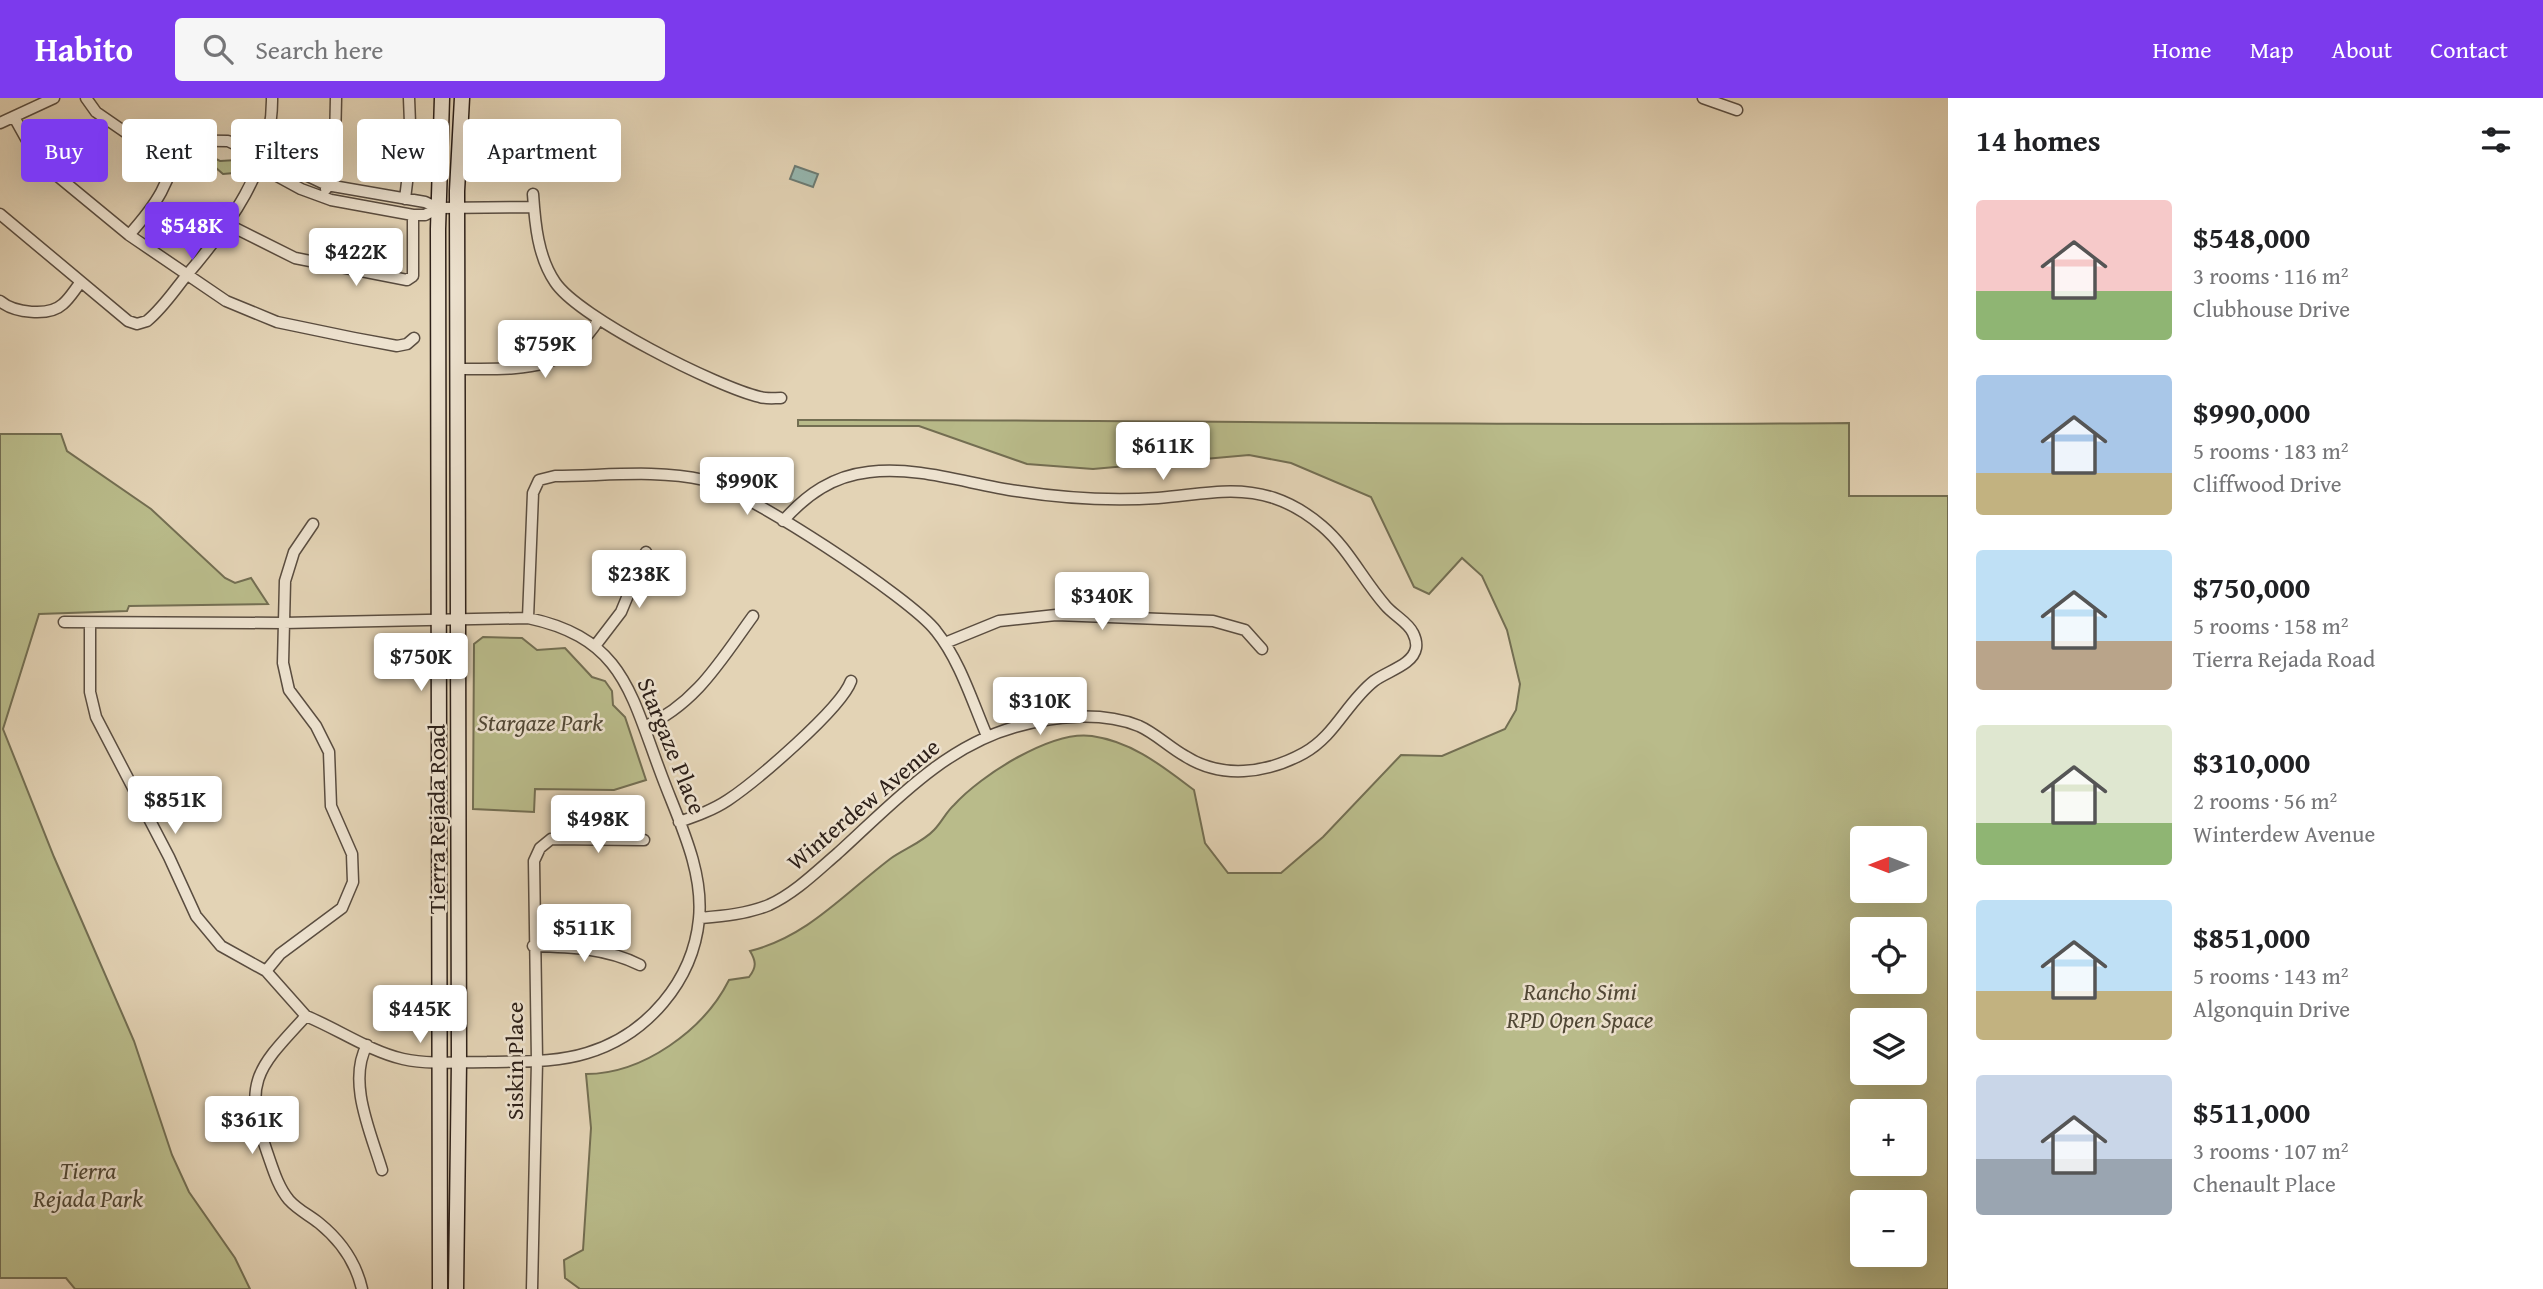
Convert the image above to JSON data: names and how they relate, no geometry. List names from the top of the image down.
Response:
{
  "streets": {
    "main road": ["Tierra Rejada Road"],
    "street": ["Stargaze Place", "Winterdew Avenue", "Siskin Place"]
  },
  "crossings": [
    ["Stargaze Place", "Winterdew Avenue"],
    ["Stargaze Place", "Tierra Rejada Road"],
    ["Stargaze Place", "Siskin Place"]
  ],
  "parks": ["Stargaze Park", "Rancho Simi RPD Open Space", "Tierra Rejada Park"],
  "north": "left",
  "page": {
    "header": "Habito",
    "search": "Search here",
    "nav": [
      "Home",
      "Map",
      "About",
      "Contact"
    ],
    "heading": "14 homes",
    "chip": [
      "Buy",
      "Rent",
      "Filters",
      "New",
      "Apartment"
    ],
    "list": [
      {
        "name": "$548,000",
        "note": "3 rooms · 116 m² · Clubhouse Drive"
      },
      {
        "name": "$990,000",
        "note": "5 rooms · 183 m² · Cliffwood Drive"
      },
      {
        "name": "$750,000",
        "note": "5 rooms · 158 m² · Tierra Rejada Road"
      },
      {
        "name": "$310,000",
        "note": "2 rooms · 56 m² · Winterdew Avenue"
      },
      {
        "name": "$851,000",
        "note": "5 rooms · 143 m² · Algonquin Drive"
      },
      {
        "name": "$511,000",
        "note": "3 rooms · 107 m² · Chenault Place"
      }
    ],
    "price": [
      "$548K",
      "$422K",
      "$759K",
      "$611K",
      "$990K",
      "$238K",
      "$340K",
      "$750K",
      "$310K",
      "$851K",
      "$498K",
      "$511K",
      "$445K",
      "$361K"
    ],
    "map_buttons": ["+", "−"]
  }
}
